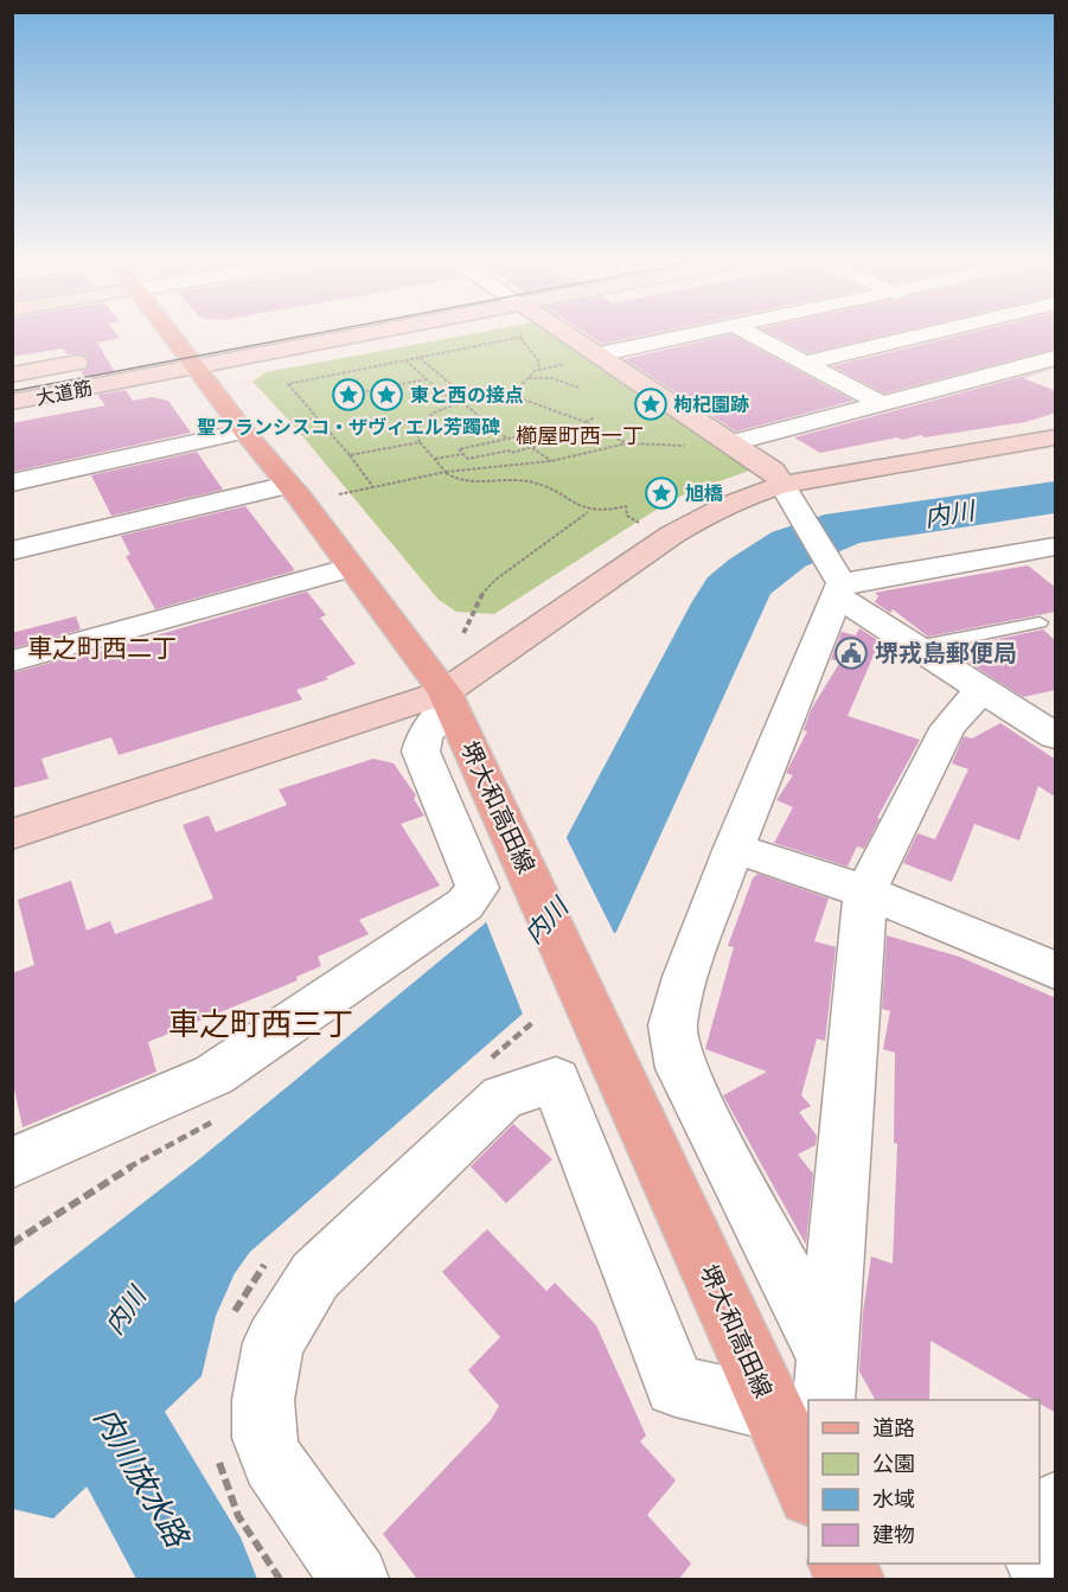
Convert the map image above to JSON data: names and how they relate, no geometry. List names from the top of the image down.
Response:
{
  "streets": {
    "main road": ["堺大和高田線"],
    "street": ["大道筋"]
  },
  "crossings": [
    ["大道筋", "堺大和高田線"]
  ],
  "districts": ["櫛屋町西一丁", "車之町西二丁", "車之町西三丁"],
  "water": ["内川", "内川放水路"],
  "places": {
    "place": [
      "聖フランシスコ・ザヴィエル芳躅碑",
      "東と西の接点",
      "枸杞園跡",
      "旭橋"
    ],
    "public building": ["堺戎島郵便局"]
  },
  "legend": [
    "道路",
    "公園",
    "水域",
    "建物"
  ]
}
